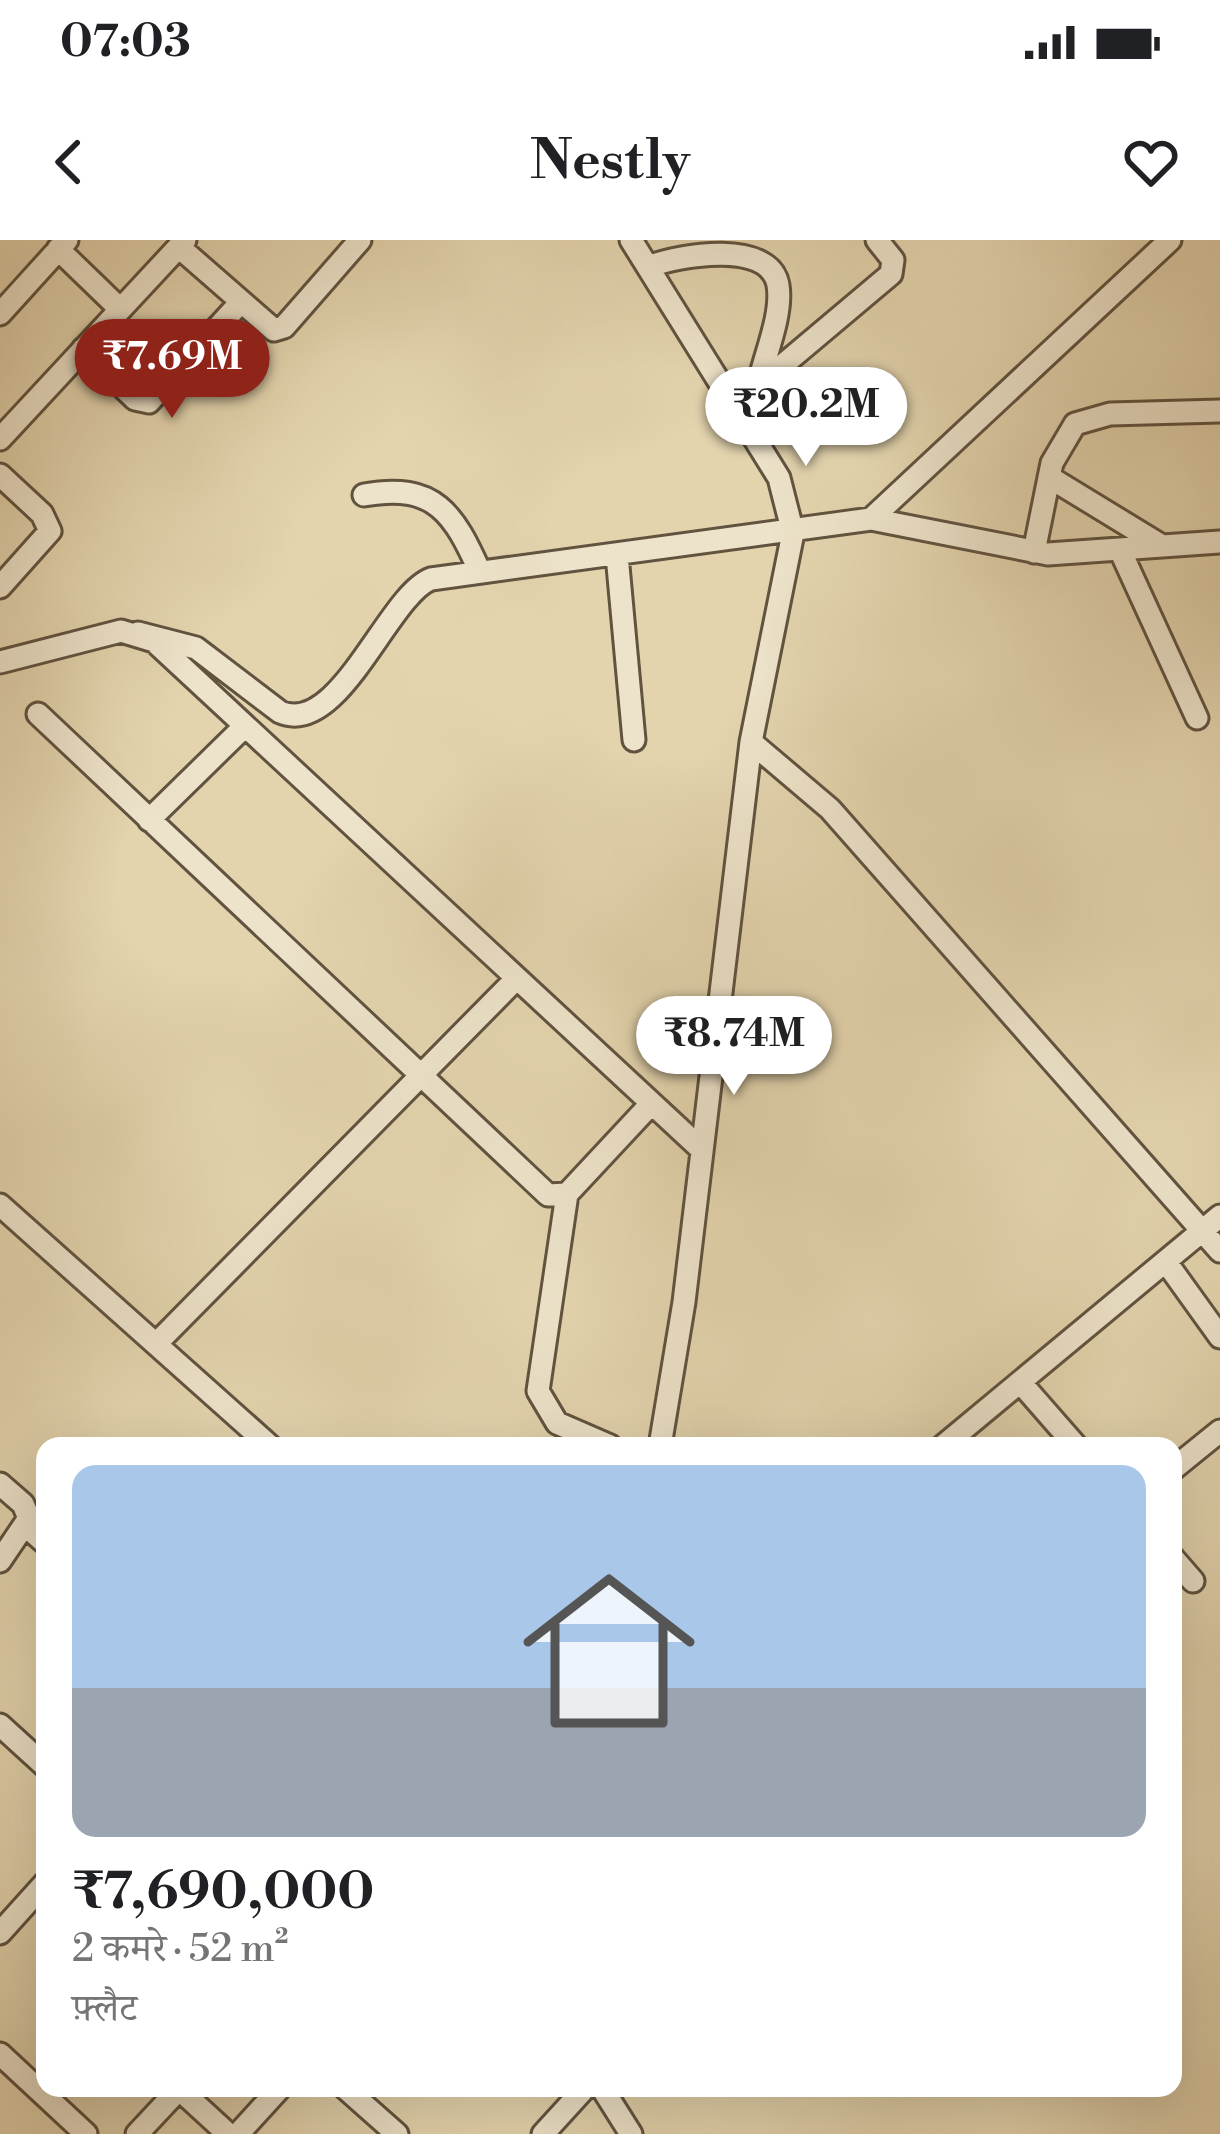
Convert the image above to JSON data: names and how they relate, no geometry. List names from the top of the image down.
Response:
{
  "page": {
    "status": "07:03",
    "header": "Nestly",
    "price": ["₹7.69M", "₹20.2M", "₹8.74M"],
    "list": [
      {
        "name": "₹7,690,000",
        "note": "2 कमरे · 52 m² · फ़्लैट"
      }
    ]
  }
}
